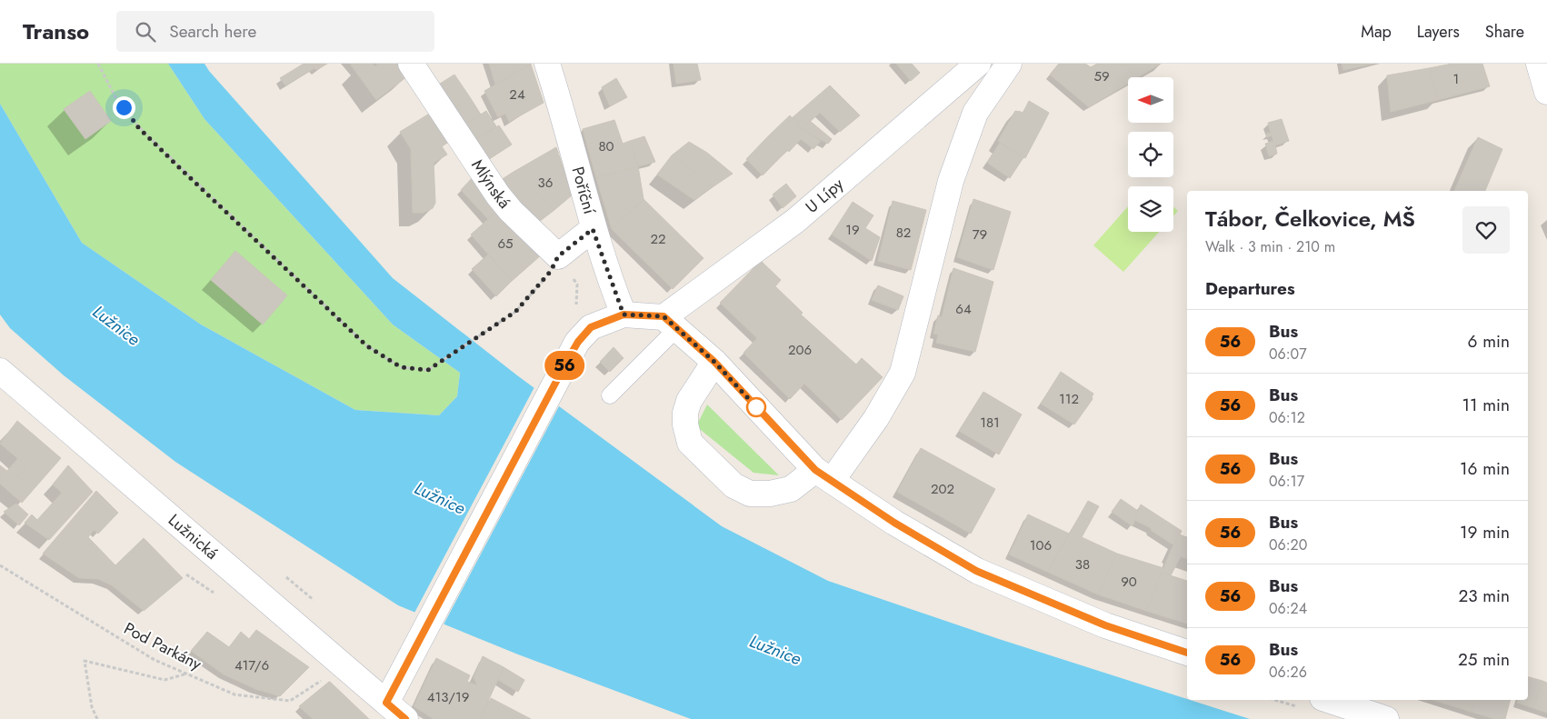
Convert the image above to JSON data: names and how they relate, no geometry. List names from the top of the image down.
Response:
{
  "streets": {
    "street": [
      "Mlýnská",
      "Poříční",
      "U Lípy",
      "Lužnická"
    ],
    "path": ["Pod Parkány"]
  },
  "water": ["Lužnice"],
  "lines": ["bus line 56"],
  "house_numbers": [
    "59",
    "1",
    "24",
    "80",
    "36",
    "19",
    "82",
    "79",
    "22",
    "65",
    "64",
    "206",
    "112",
    "181",
    "202",
    "106",
    "38",
    "90",
    "417/6",
    "413/19"
  ],
  "north": "left",
  "page": {
    "header": "Transo",
    "search": "Search here",
    "nav": ["Map", "Layers", "Share"],
    "on_map": "56",
    "heading": [
      ["Tábor, Čelkovice, MŠ", "Walk · 3 min · 210 m"],
      "Departures"
    ],
    "list": [
      {
        "mark": "56",
        "name": "Bus",
        "note": "06:07",
        "value": "6 min"
      },
      {
        "mark": "56",
        "name": "Bus",
        "note": "06:12",
        "value": "11 min"
      },
      {
        "mark": "56",
        "name": "Bus",
        "note": "06:17",
        "value": "16 min"
      },
      {
        "mark": "56",
        "name": "Bus",
        "note": "06:20",
        "value": "19 min"
      },
      {
        "mark": "56",
        "name": "Bus",
        "note": "06:24",
        "value": "23 min"
      },
      {
        "mark": "56",
        "name": "Bus",
        "note": "06:26",
        "value": "25 min"
      }
    ]
  }
}
